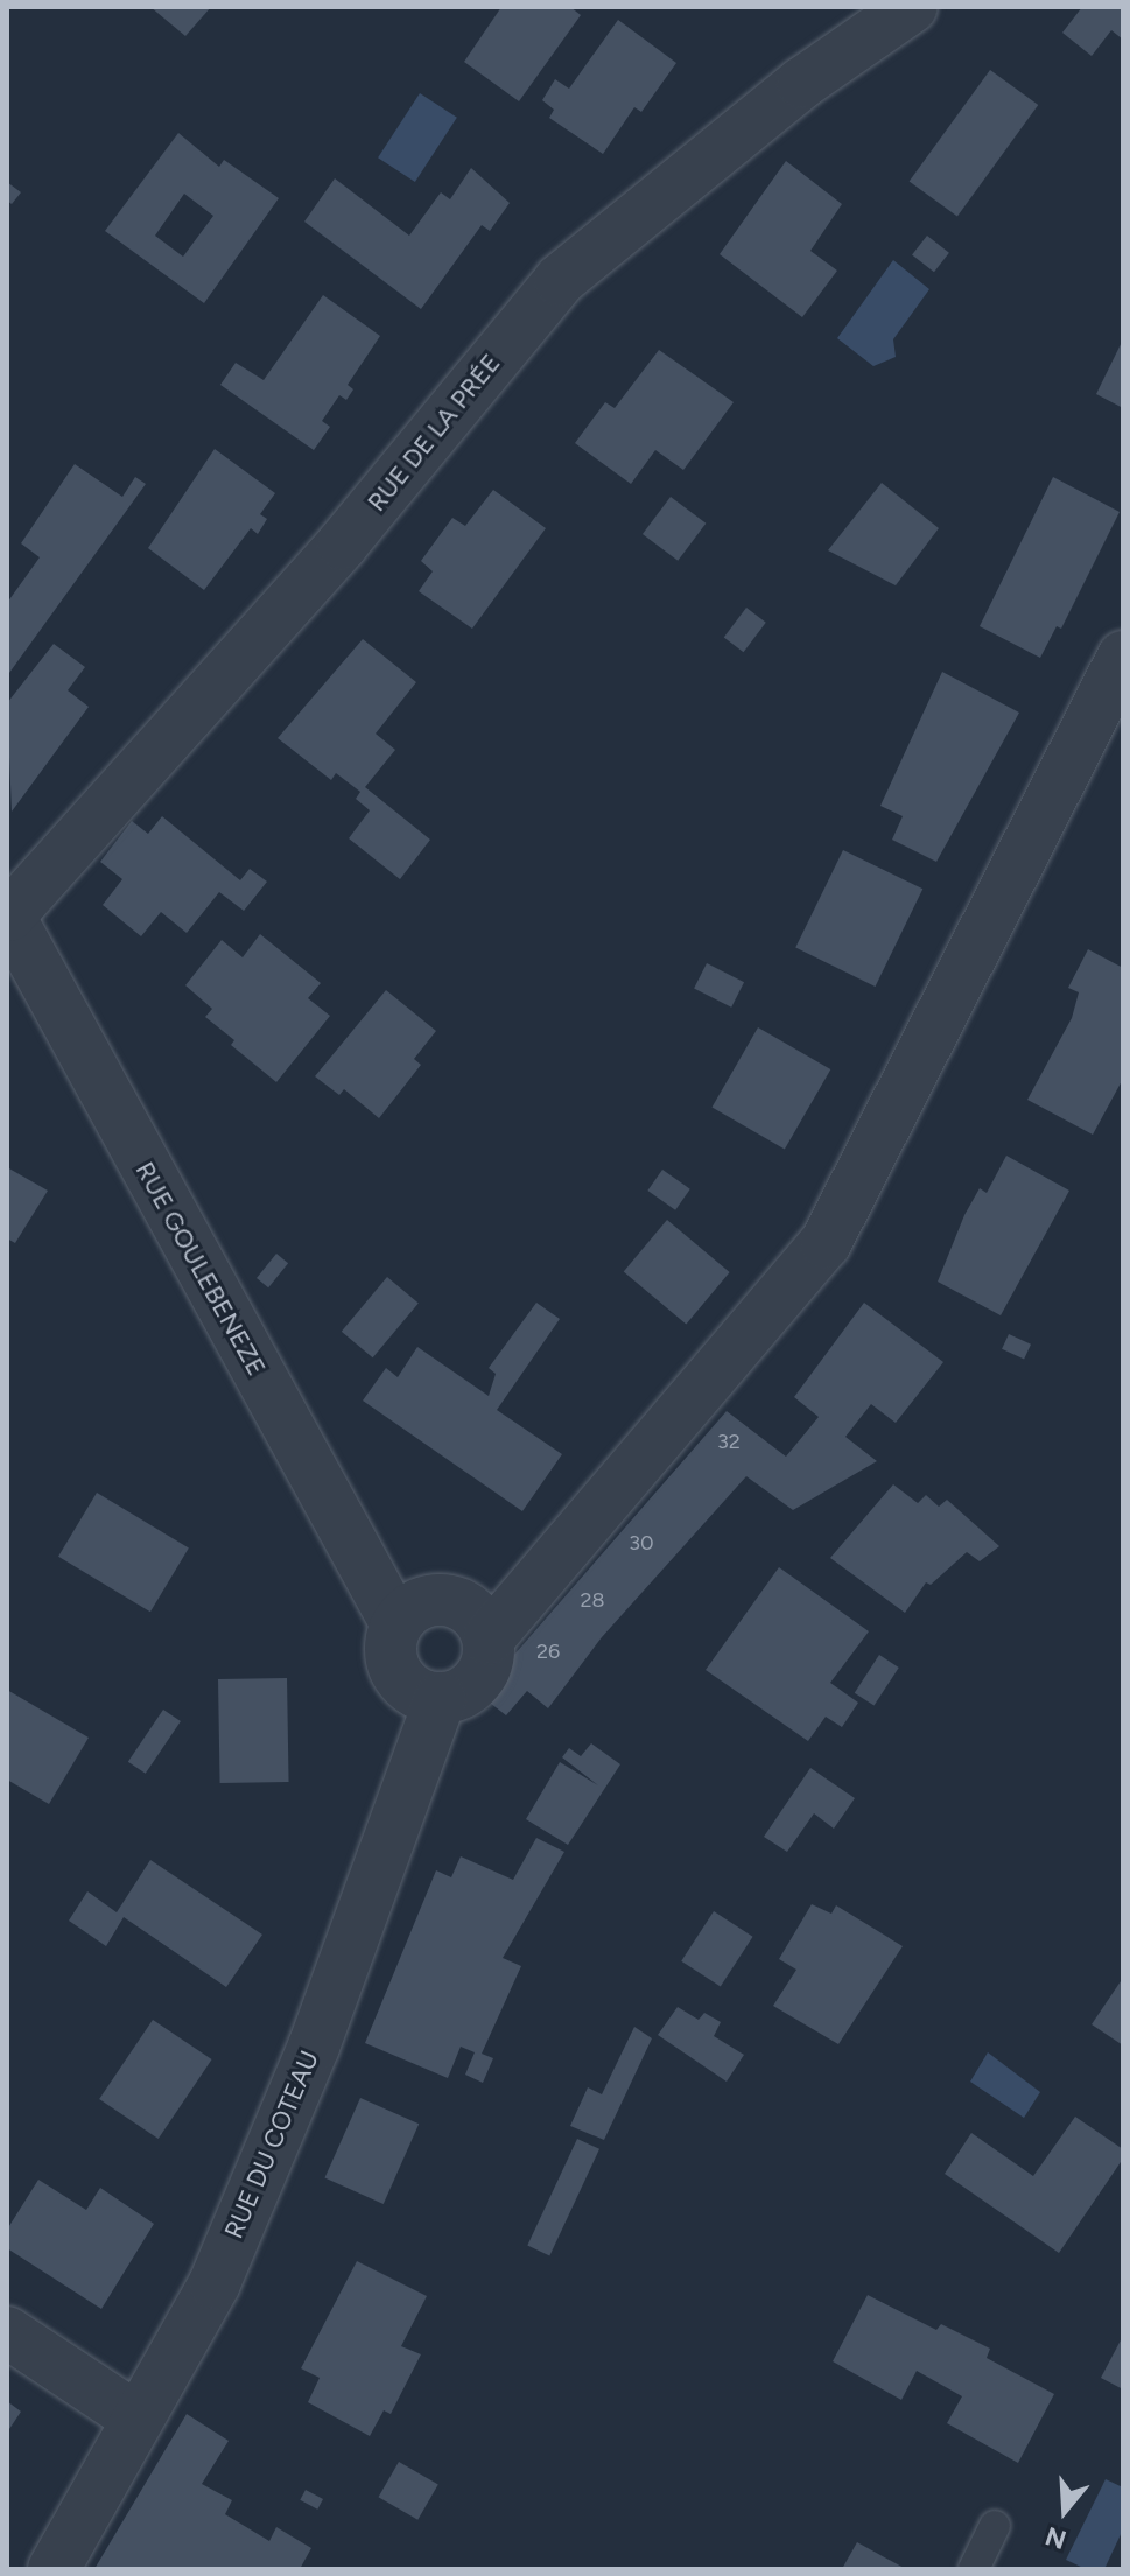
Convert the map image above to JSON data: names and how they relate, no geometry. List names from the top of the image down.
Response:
{
  "streets": {
    "street": ["RUE DE LA PRÉE", "RUE GOULEBENEZE", "RUE DU COTEAU"]
  },
  "crossings": [
    ["RUE DE LA PRÉE", "RUE GOULEBENEZE"],
    ["RUE GOULEBENEZE", "RUE DU COTEAU"]
  ],
  "house_numbers": [
    "32",
    "30",
    "28",
    "26"
  ],
  "north": "bottom"
}
